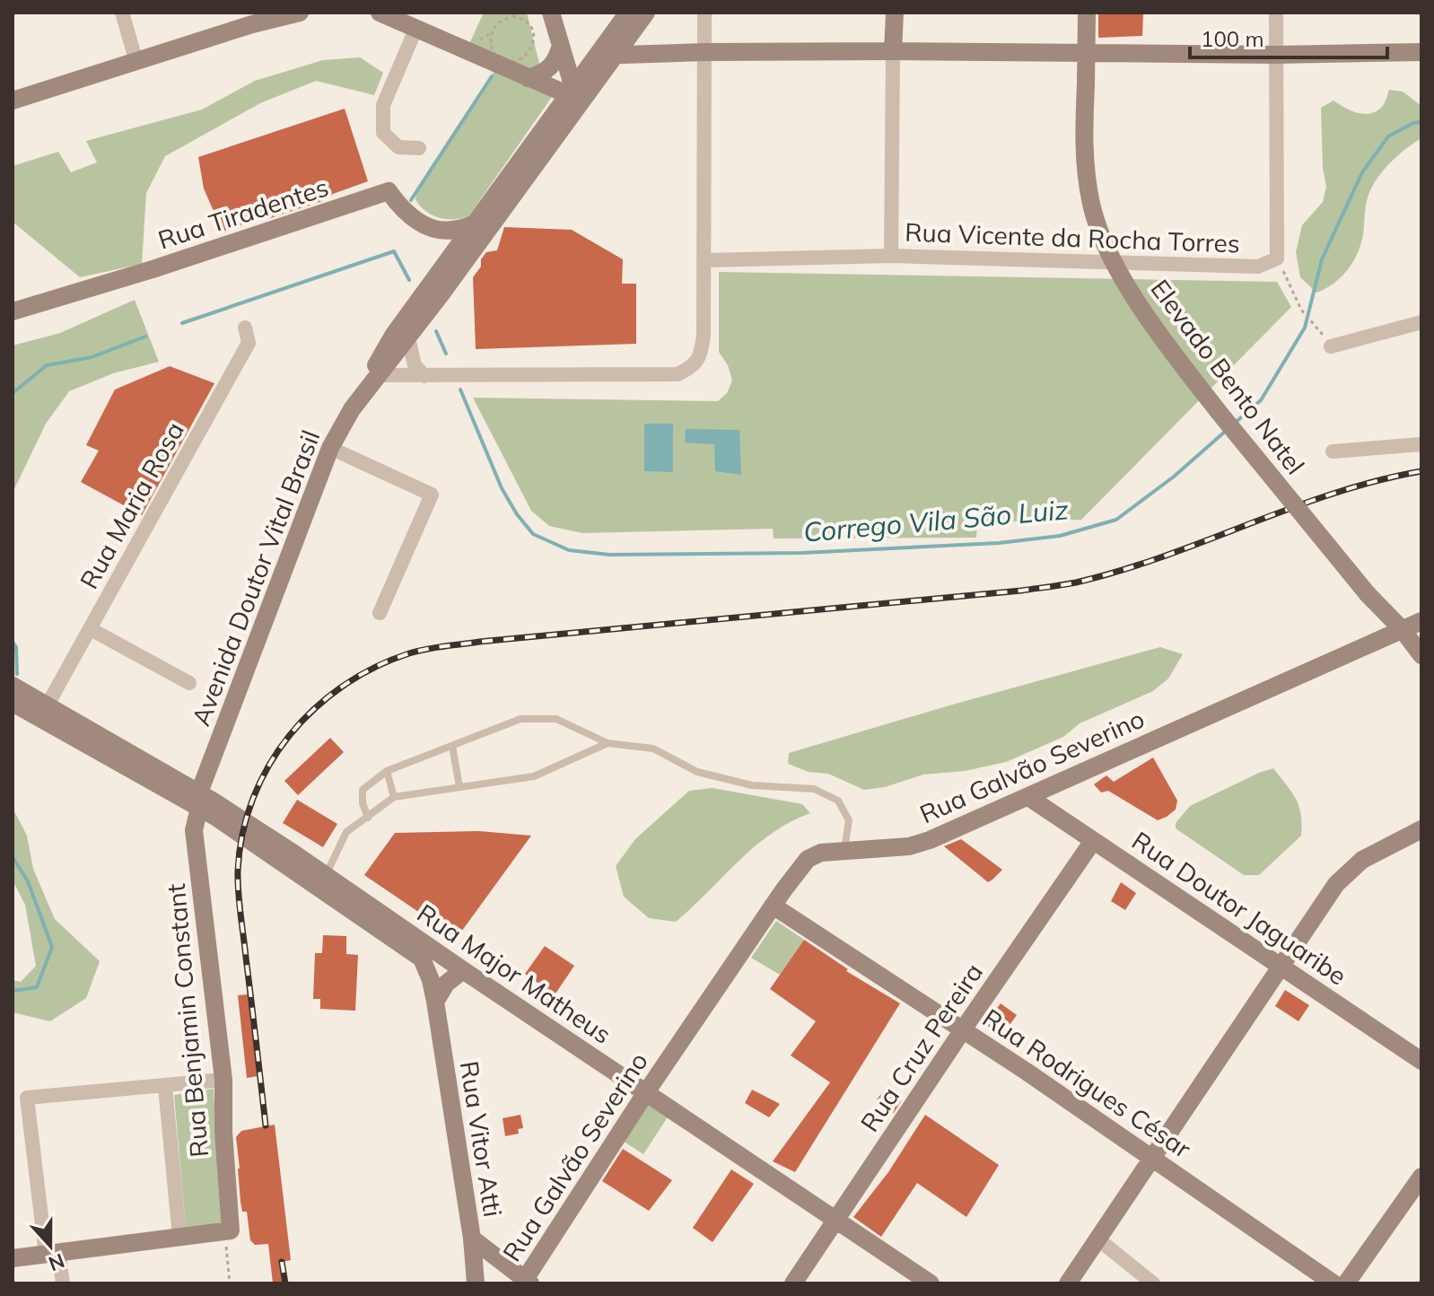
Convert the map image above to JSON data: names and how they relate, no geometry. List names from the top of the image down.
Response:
{
  "streets": {
    "main road": [
      "Rua Tiradentes",
      "Elevado Bento Natel",
      "Avenida Doutor Vital Brasil",
      "Rua Galvão Severino",
      "Rua Doutor Jaguaribe",
      "Rua Major Matheus",
      "Rua Benjamin Constant",
      "Rua Cruz Pereira",
      "Rua Rodrigues César",
      "Rua Vitor Atti"
    ],
    "street": ["Rua Vicente da Rocha Torres", "Rua Maria Rosa"]
  },
  "crossings": [
    ["Elevado Bento Natel", "Rua Galvão Severino"],
    ["Avenida Doutor Vital Brasil", "Rua Major Matheus"],
    ["Avenida Doutor Vital Brasil", "Rua Benjamin Constant"],
    ["Rua Galvão Severino", "Rua Doutor Jaguaribe"],
    ["Rua Galvão Severino", "Rua Major Matheus"],
    ["Rua Galvão Severino", "Rua Rodrigues César"],
    ["Rua Doutor Jaguaribe", "Rua Cruz Pereira"],
    ["Rua Major Matheus", "Rua Benjamin Constant"],
    ["Rua Major Matheus", "Rua Cruz Pereira"],
    ["Rua Major Matheus", "Rua Vitor Atti"],
    ["Rua Cruz Pereira", "Rua Rodrigues César"]
  ],
  "water": ["Corrego Vila São Luiz"],
  "scale_bar": "100 m",
  "north": "bottom"
}
